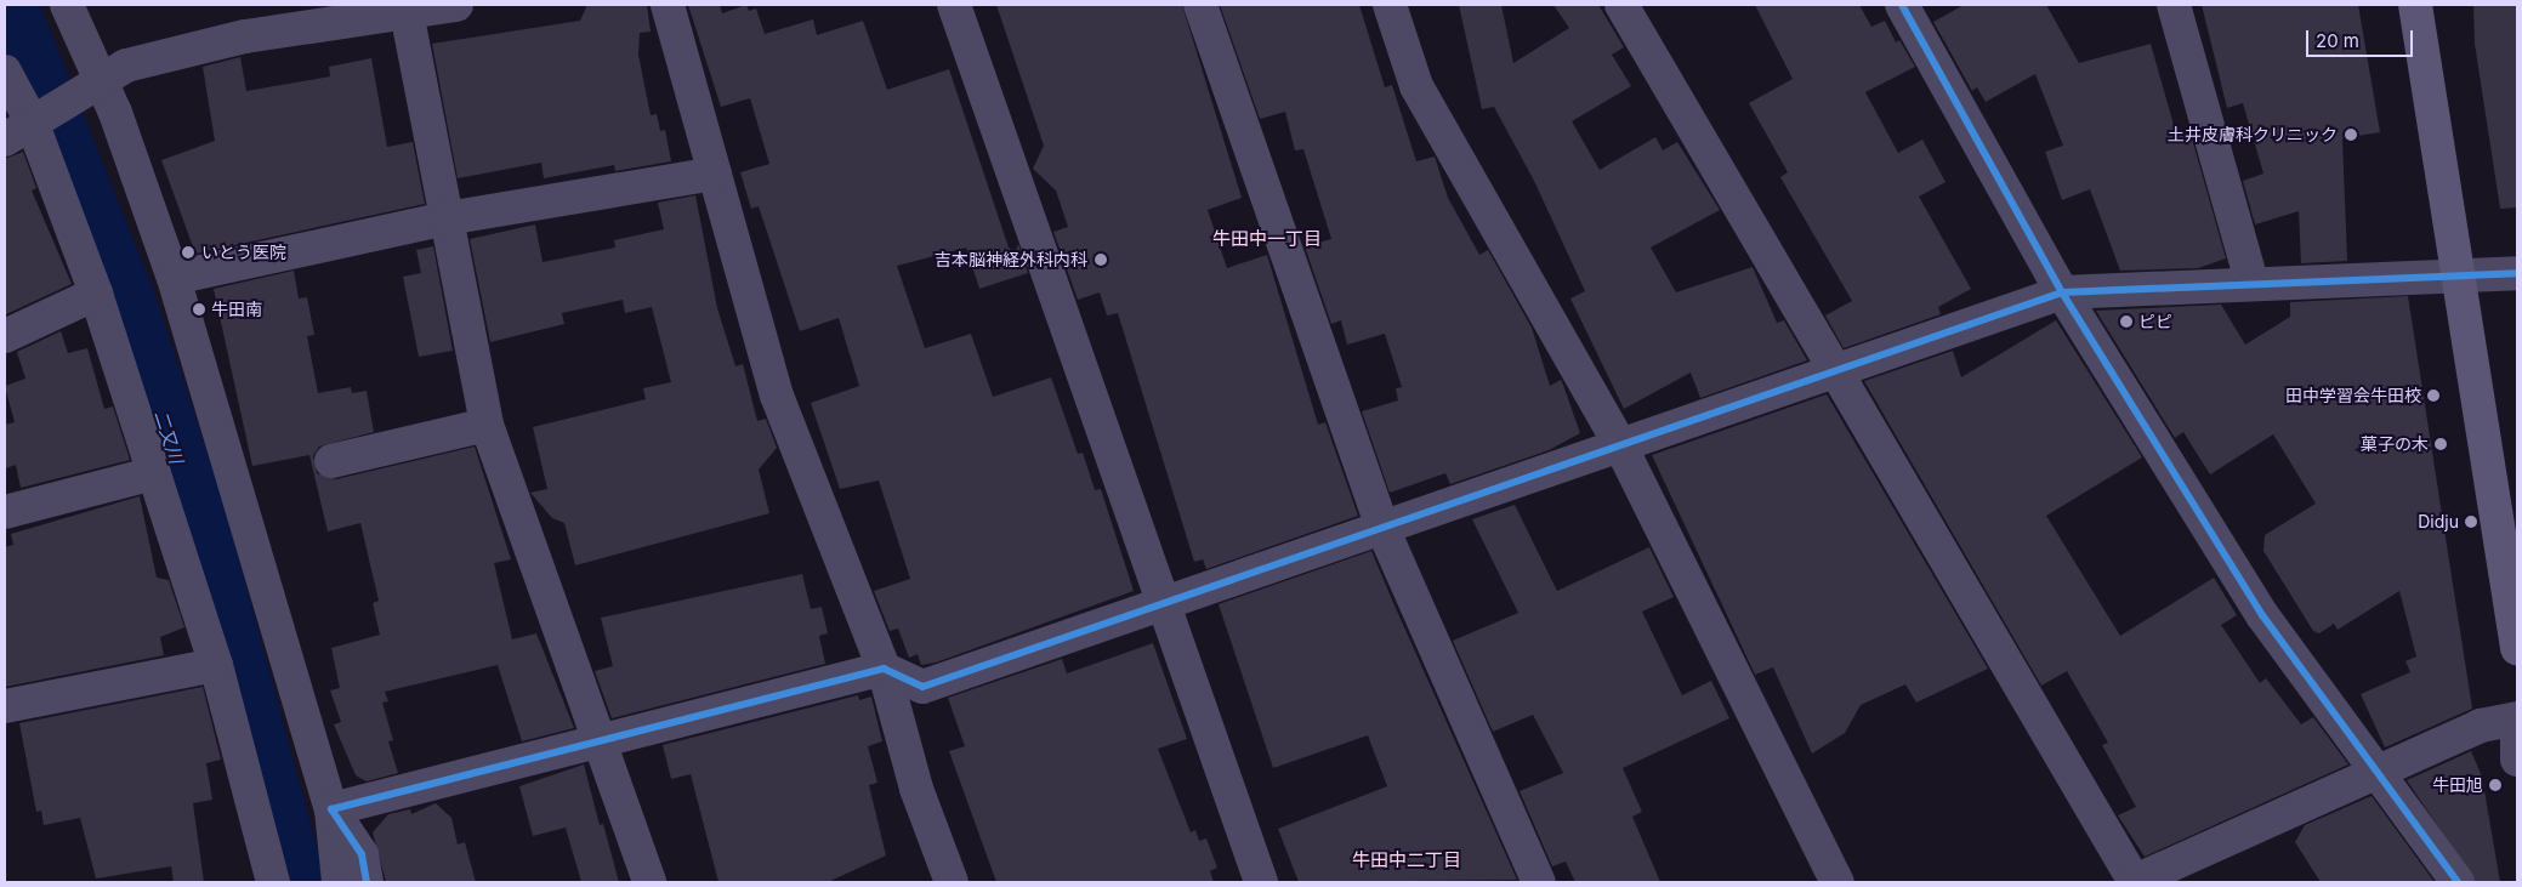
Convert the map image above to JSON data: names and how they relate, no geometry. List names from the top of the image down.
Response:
{
  "districts": ["牛田中一丁目", "牛田中二丁目"],
  "water": ["二又川"],
  "places": [
    "土井皮膚科クリニック",
    "いとう医院",
    "吉本脳神経外科内科",
    "牛田南",
    "ピピ",
    "田中学習会牛田校",
    "菓子の木",
    "Didju",
    "牛田旭"
  ],
  "scale_bar": "20 m"
}
